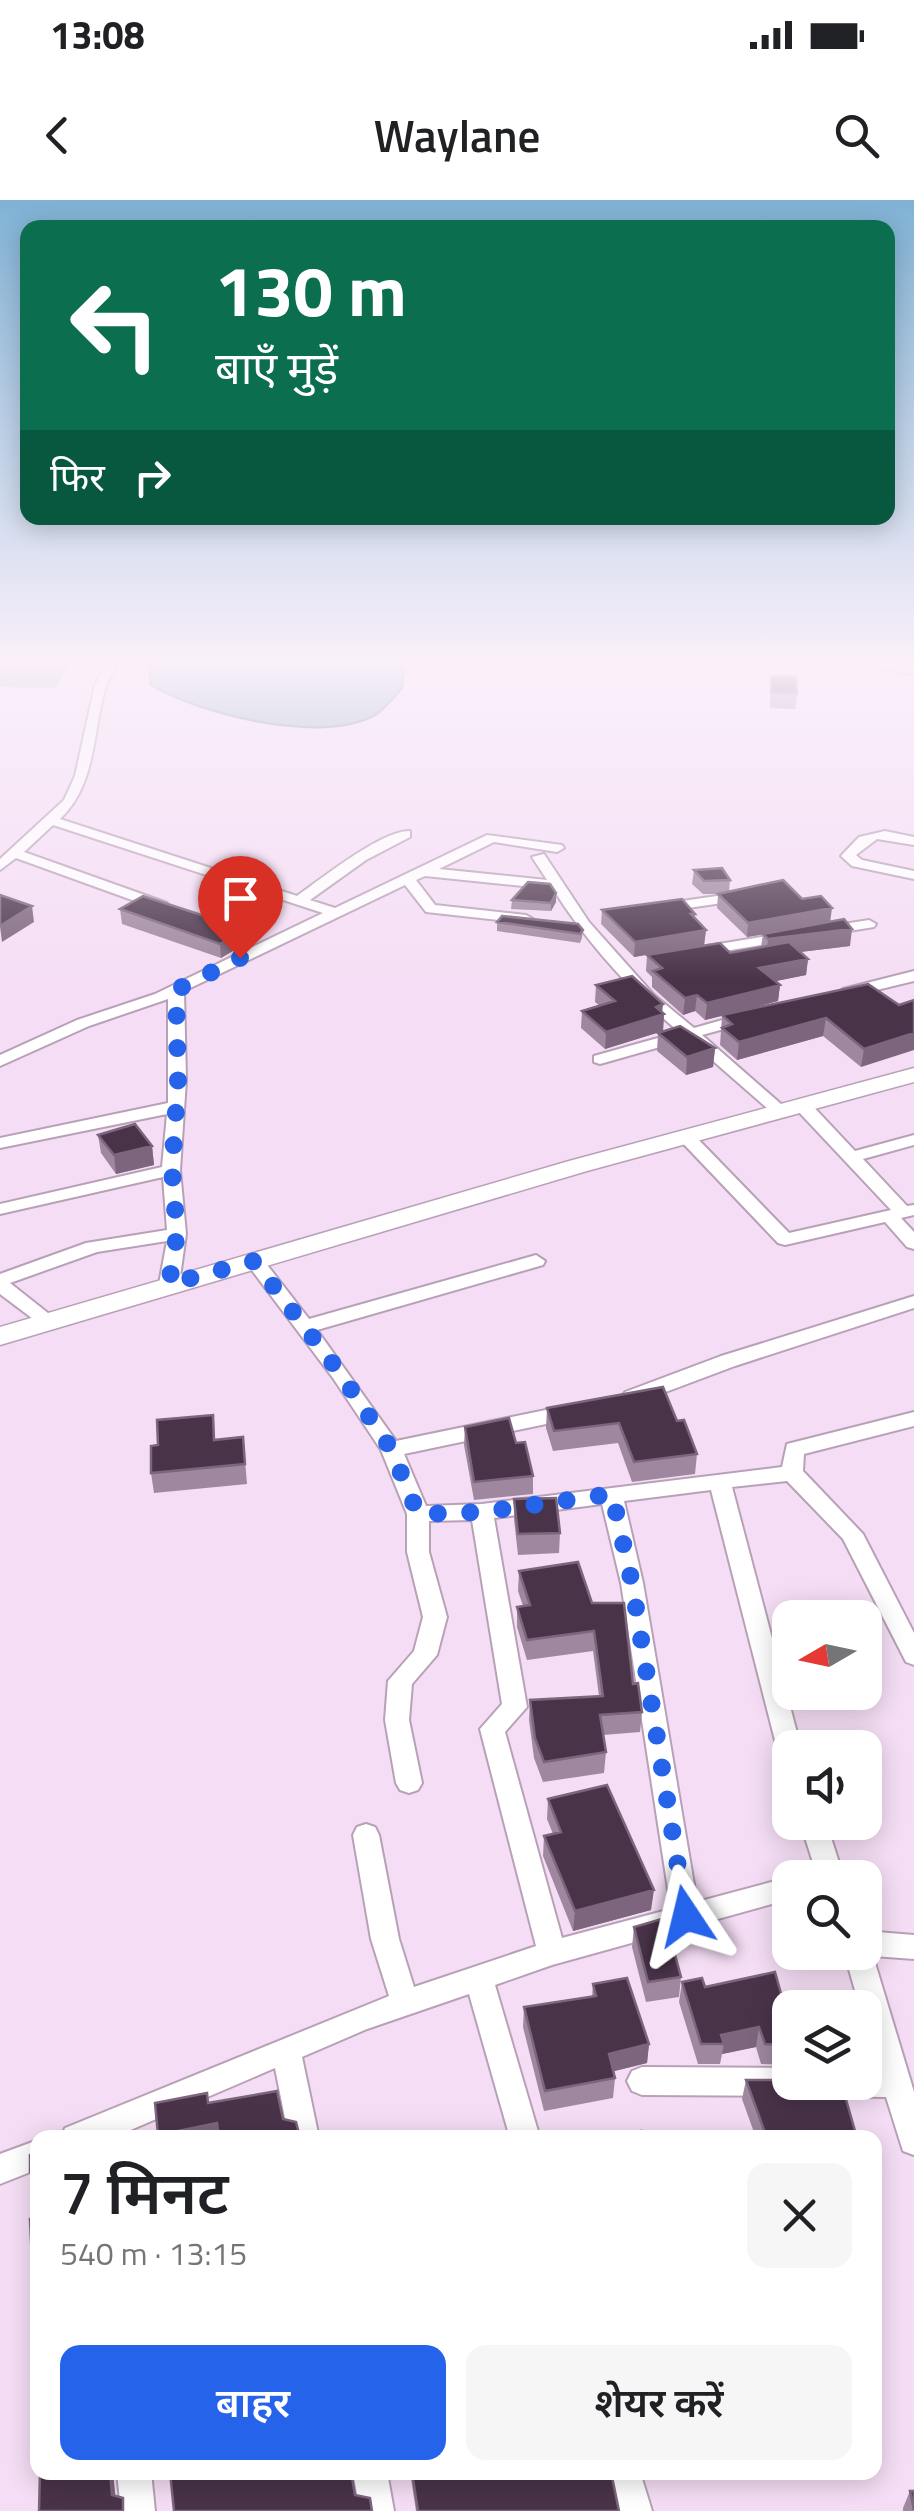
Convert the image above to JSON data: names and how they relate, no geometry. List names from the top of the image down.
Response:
{
  "north": "left",
  "page": {
    "status": "13:08",
    "header": "Waylane",
    "turn": ["130 m", "बाएँ मुड़ें"],
    "then": "फिर",
    "heading": ["7 मिनट", "540 m · 13:15"],
    "buttons": ["बाहर", "शेयर करें"]
  }
}
